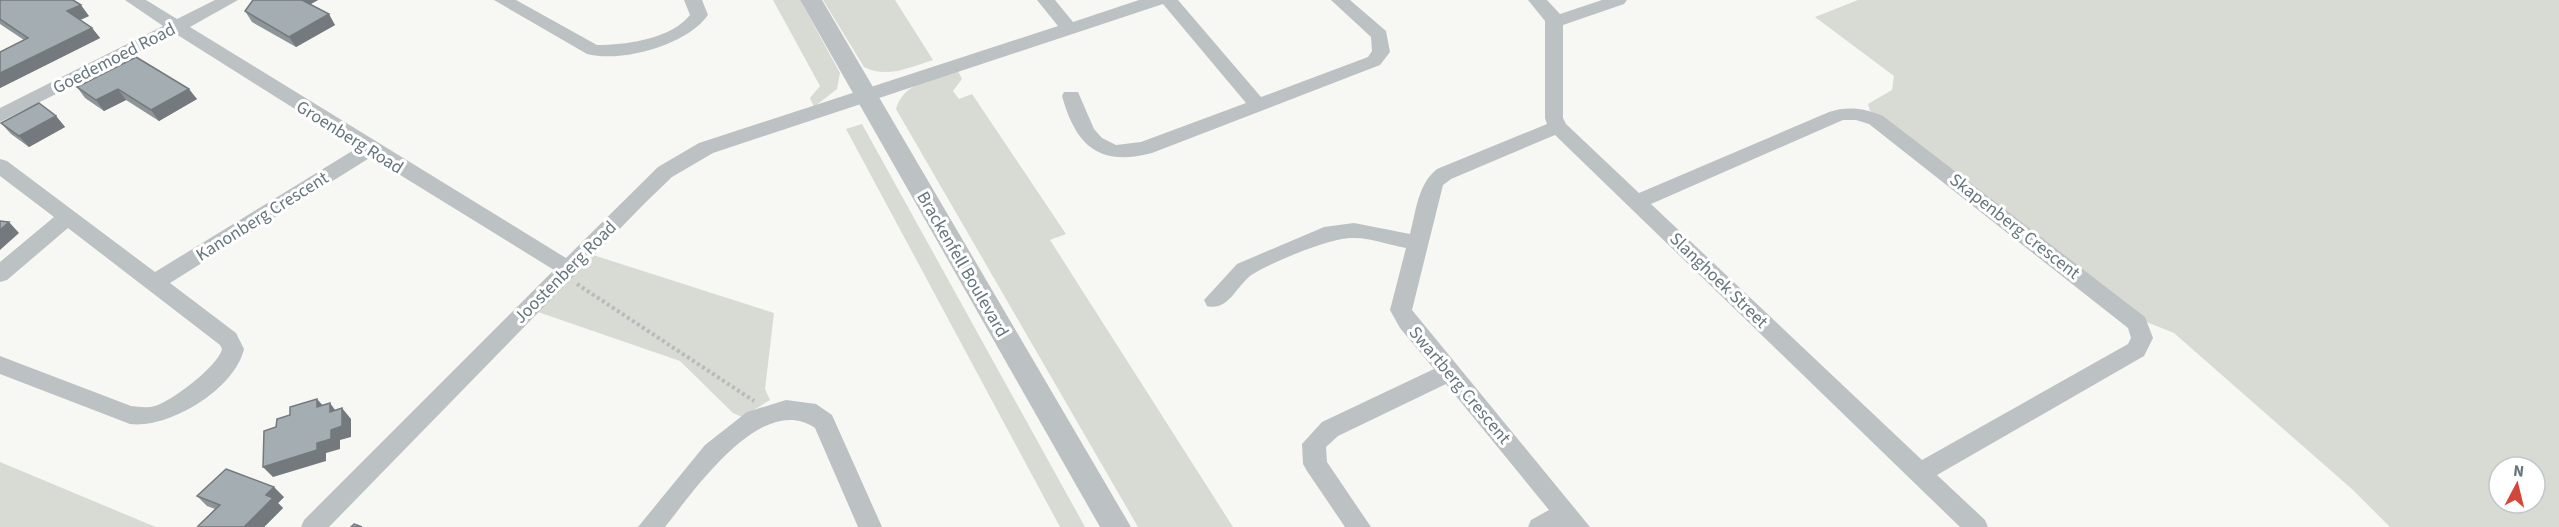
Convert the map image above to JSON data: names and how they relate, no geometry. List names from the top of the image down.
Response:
{
  "streets": {
    "street": [
      "Goedemoed Road",
      "Groenberg Road",
      "Kanonberg Crescent",
      "Skapenberg Crescent",
      "Brackenfell Boulevard",
      "Joostenberg Road",
      "Slanghoek Street",
      "Swartberg Crescent"
    ]
  },
  "crossings": [
    ["Goedemoed Road", "Groenberg Road"],
    ["Groenberg Road", "Kanonberg Crescent"],
    ["Groenberg Road", "Joostenberg Road"],
    ["Skapenberg Crescent", "Slanghoek Street"],
    ["Brackenfell Boulevard", "Joostenberg Road"],
    ["Slanghoek Street", "Swartberg Crescent"]
  ],
  "north": "top"
}
